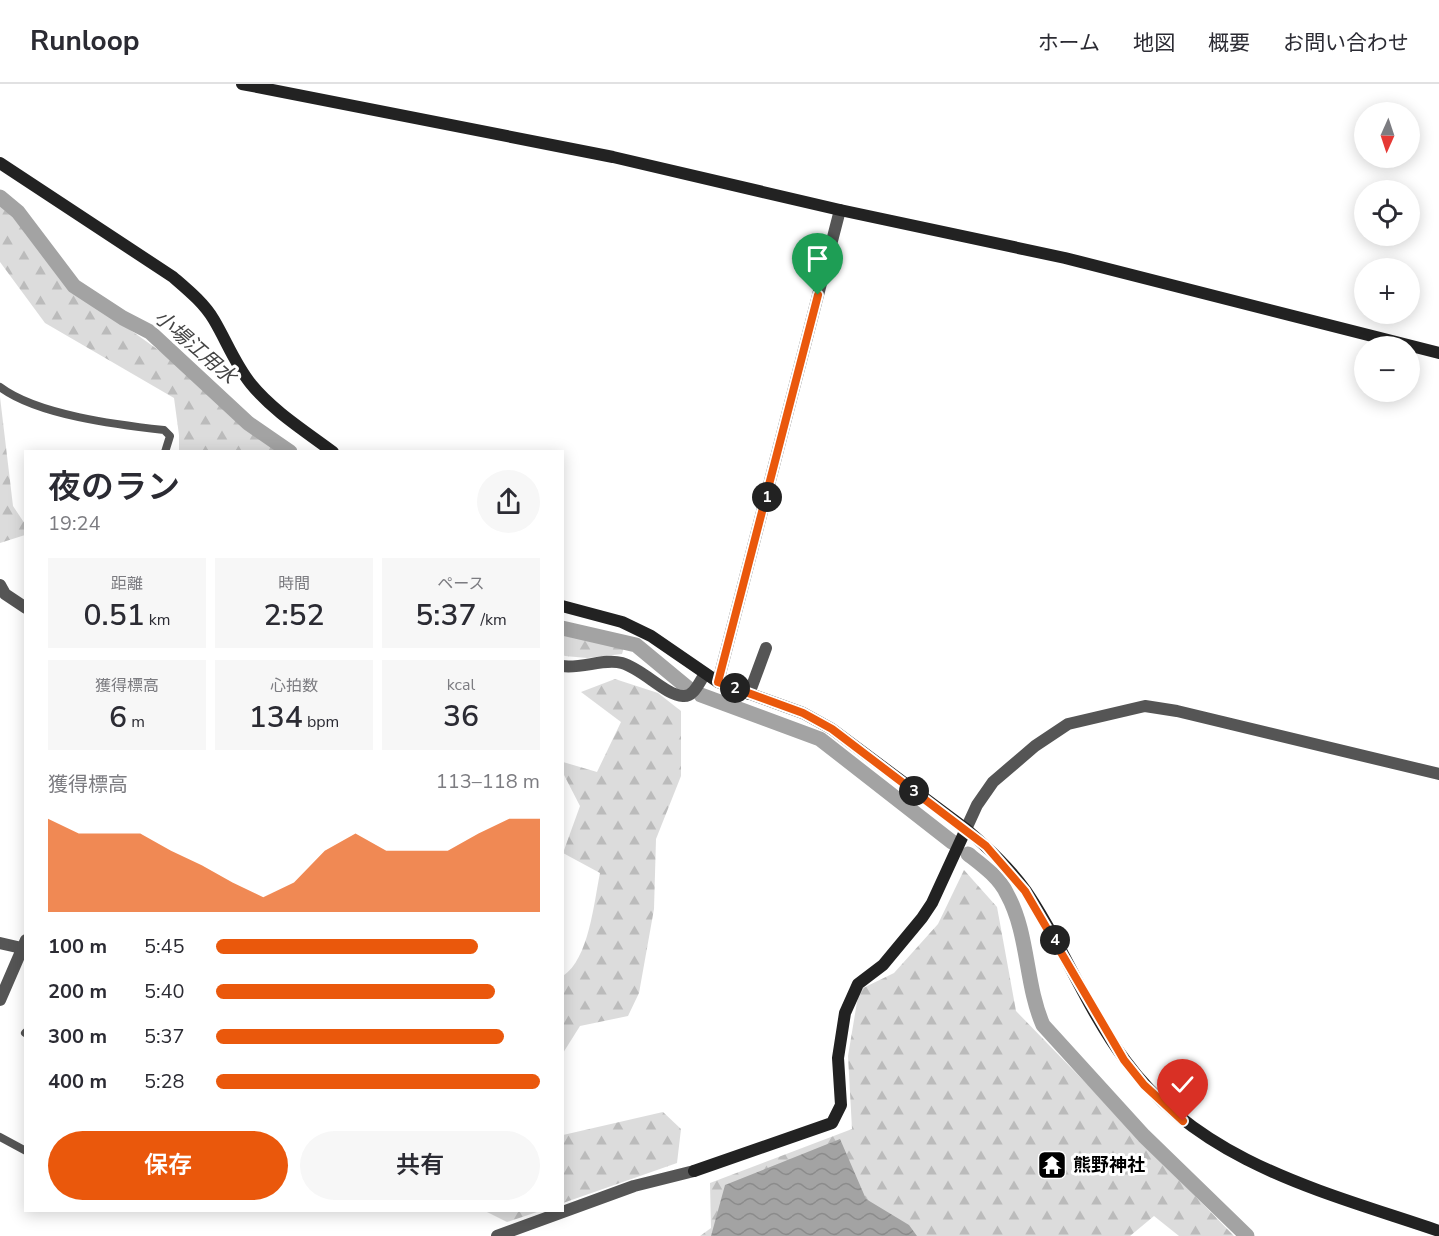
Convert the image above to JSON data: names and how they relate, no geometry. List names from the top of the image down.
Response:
{
  "water": ["小場江用水"],
  "places": {
    "temple": ["熊野神社"]
  },
  "north": "bottom",
  "page": {
    "header": "Runloop",
    "nav": [
      "ホーム",
      "地図",
      "概要",
      "お問い合わせ"
    ],
    "map_buttons": ["+", "−"],
    "heading": ["夜のラン", "19:24"],
    "pins": [
      "1",
      "2",
      "3",
      "4"
    ],
    "stats": [
      ["距離", "0.51 km"],
      ["時間", "2:52"],
      ["ペース", "5:37 /km"],
      ["獲得標高", "6 m"],
      ["心拍数", "134 bpm"],
      ["kcal", "36"]
    ],
    "chart": ["獲得標高", "113–118 m"],
    "list": [
      {
        "name": "100 m",
        "note": "5:45"
      },
      {
        "name": "200 m",
        "note": "5:40"
      },
      {
        "name": "300 m",
        "note": "5:37"
      },
      {
        "name": "400 m",
        "note": "5:28"
      }
    ],
    "buttons": ["保存", "共有"]
  }
}
